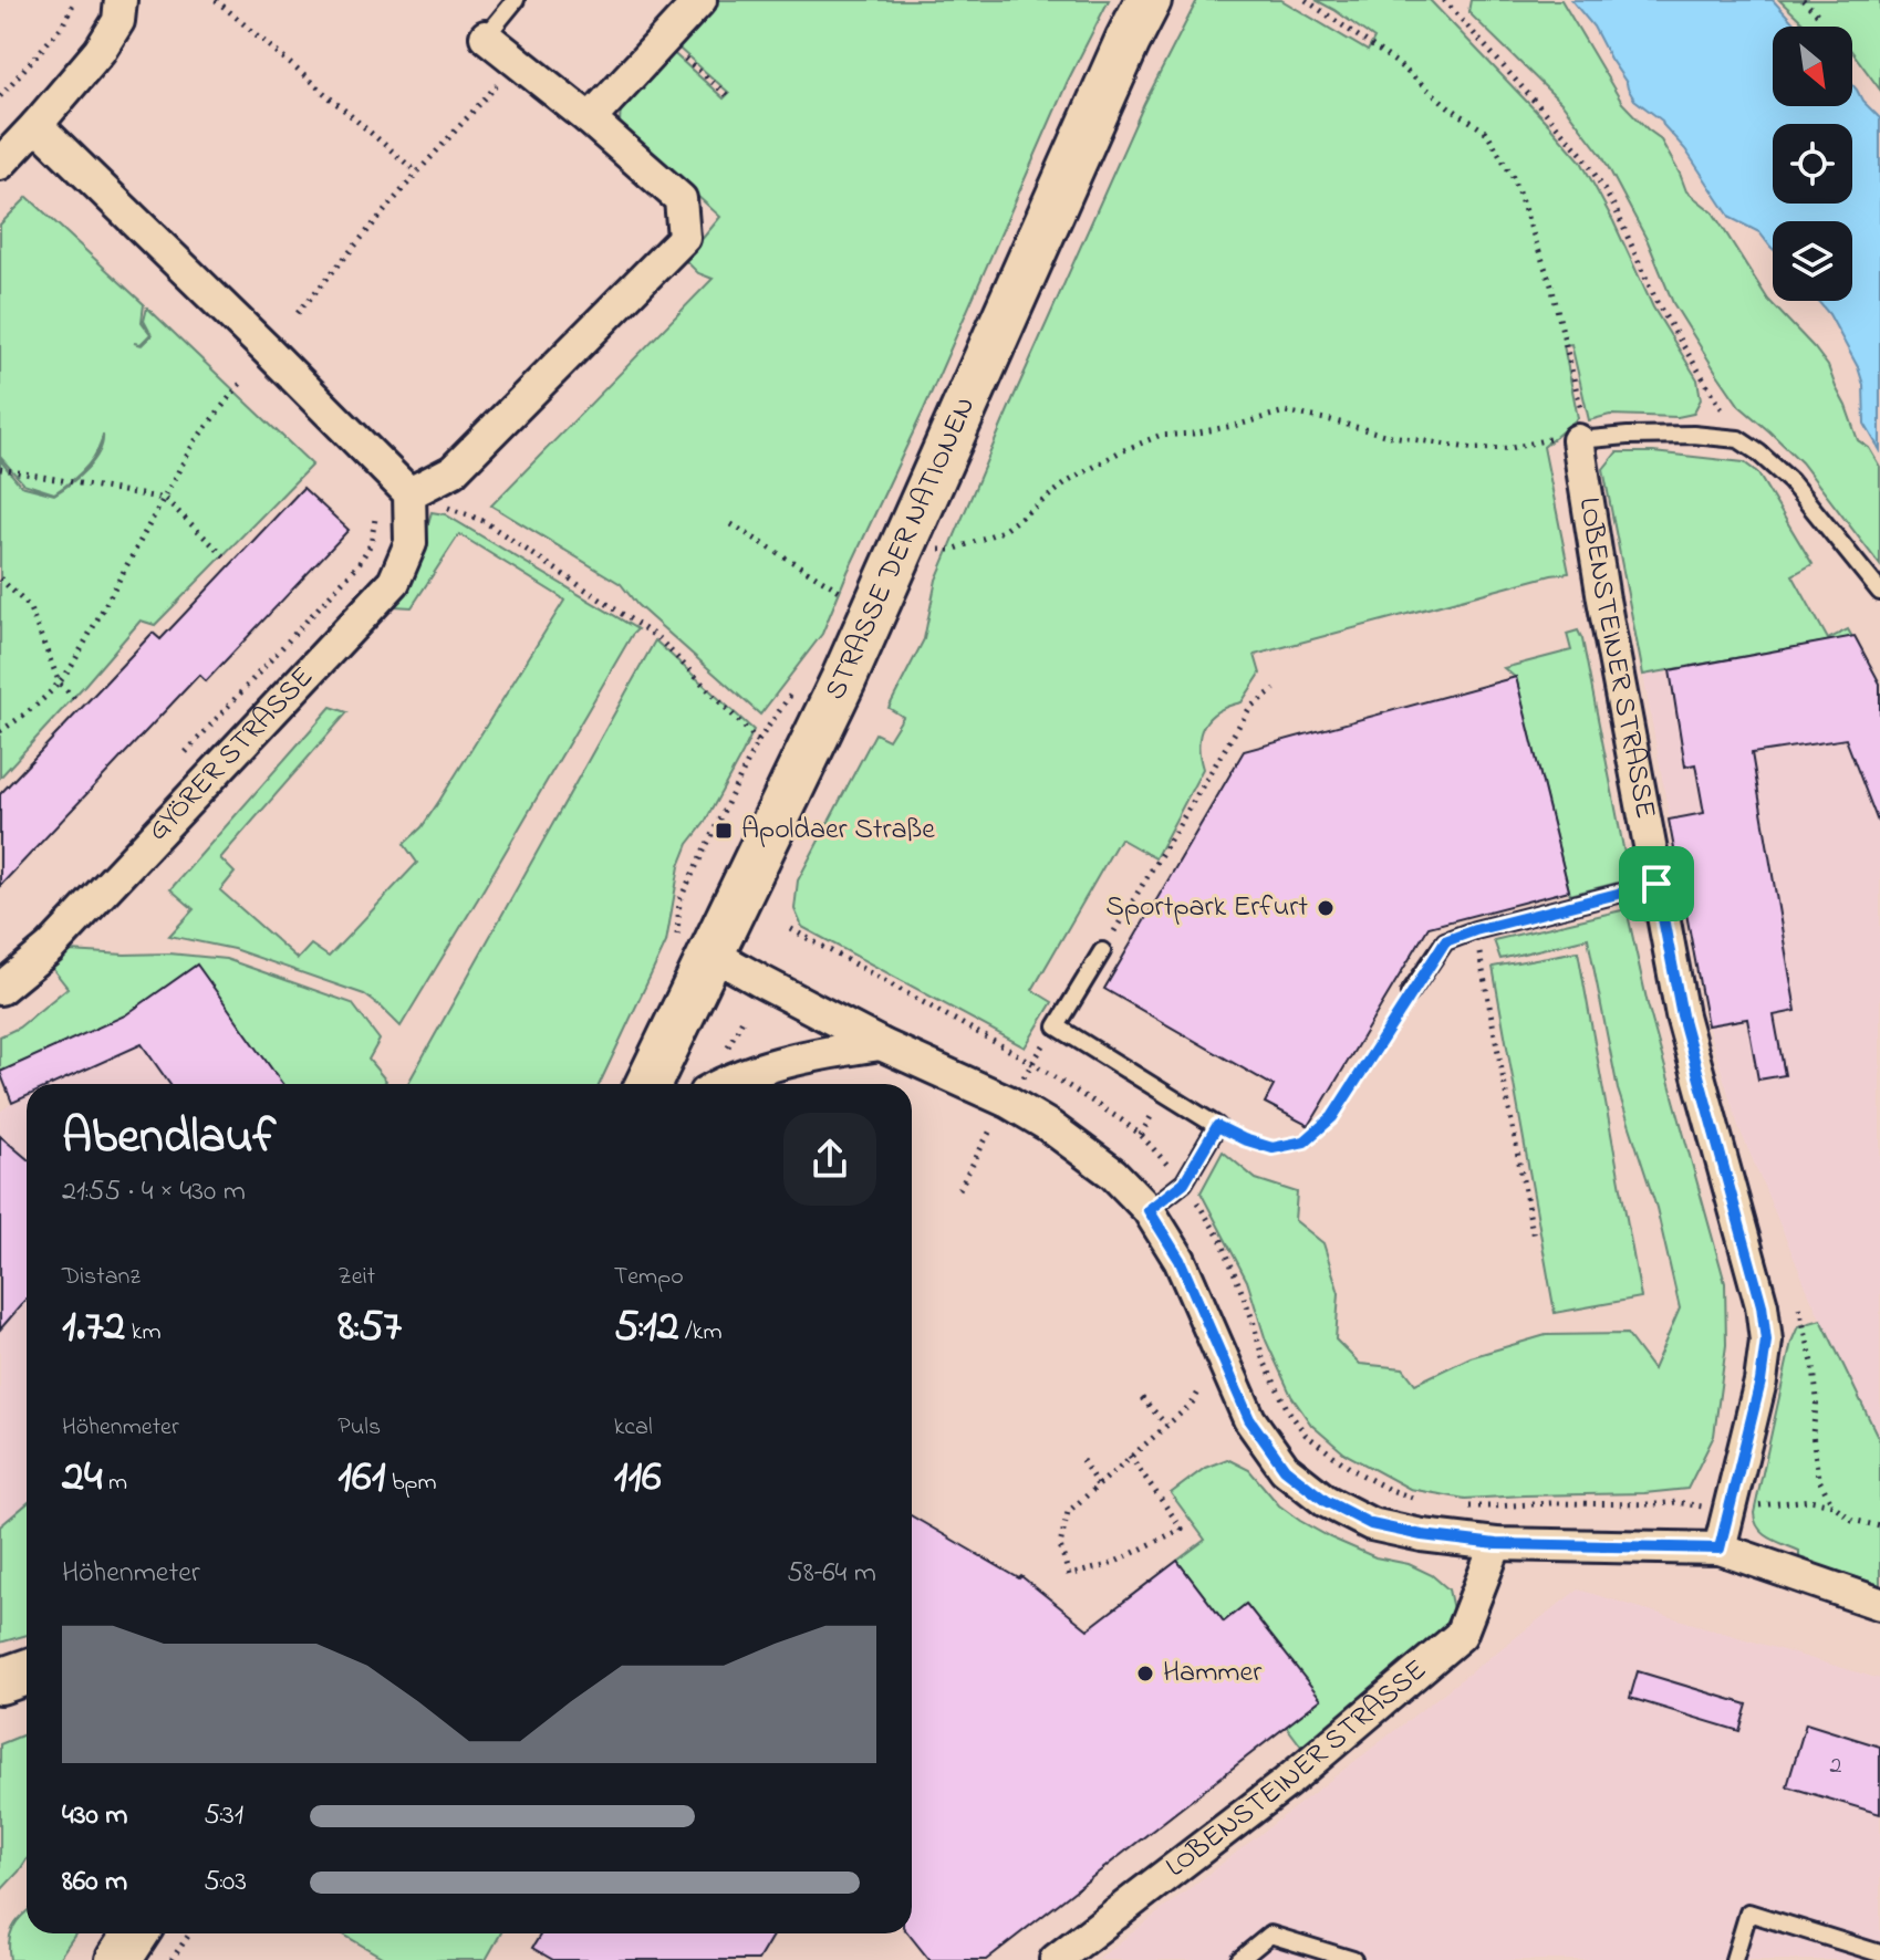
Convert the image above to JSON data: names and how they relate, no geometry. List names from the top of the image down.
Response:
{
  "streets": {
    "main road": ["STRASSE DER NATIONEN"],
    "street": ["LOBENSTEINER STRASSE", "GYÖRER STRASSE"]
  },
  "places": {
    "transit": ["Apoldaer Straße"],
    "other": ["Sportpark Erfurt", "Hammer"]
  },
  "house_numbers": ["2"],
  "north": "bottom right",
  "page": {
    "heading": ["Abendlauf", "21:55 · 4 × 430 m"],
    "stats": [
      ["Distanz", "1.72 km"],
      ["Zeit", "8:57"],
      ["Tempo", "5:12 /km"],
      ["Höhenmeter", "24 m"],
      ["Puls", "161 bpm"],
      ["kcal", "116"]
    ],
    "chart": ["Höhenmeter", "58–64 m"],
    "list": [
      {
        "name": "430 m",
        "note": "5:31"
      },
      {
        "name": "860 m",
        "note": "5:03"
      }
    ]
  }
}
